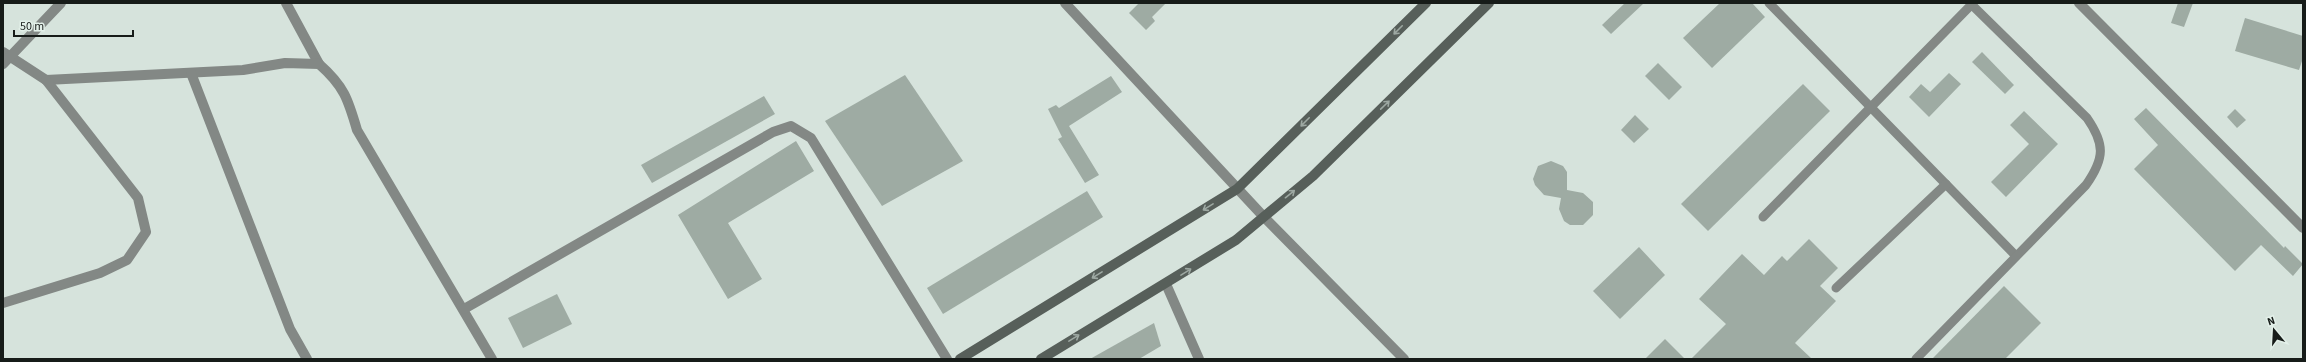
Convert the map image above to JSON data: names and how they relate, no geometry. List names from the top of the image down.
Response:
{
  "scale_bar": "50 m",
  "north": "top"
}
